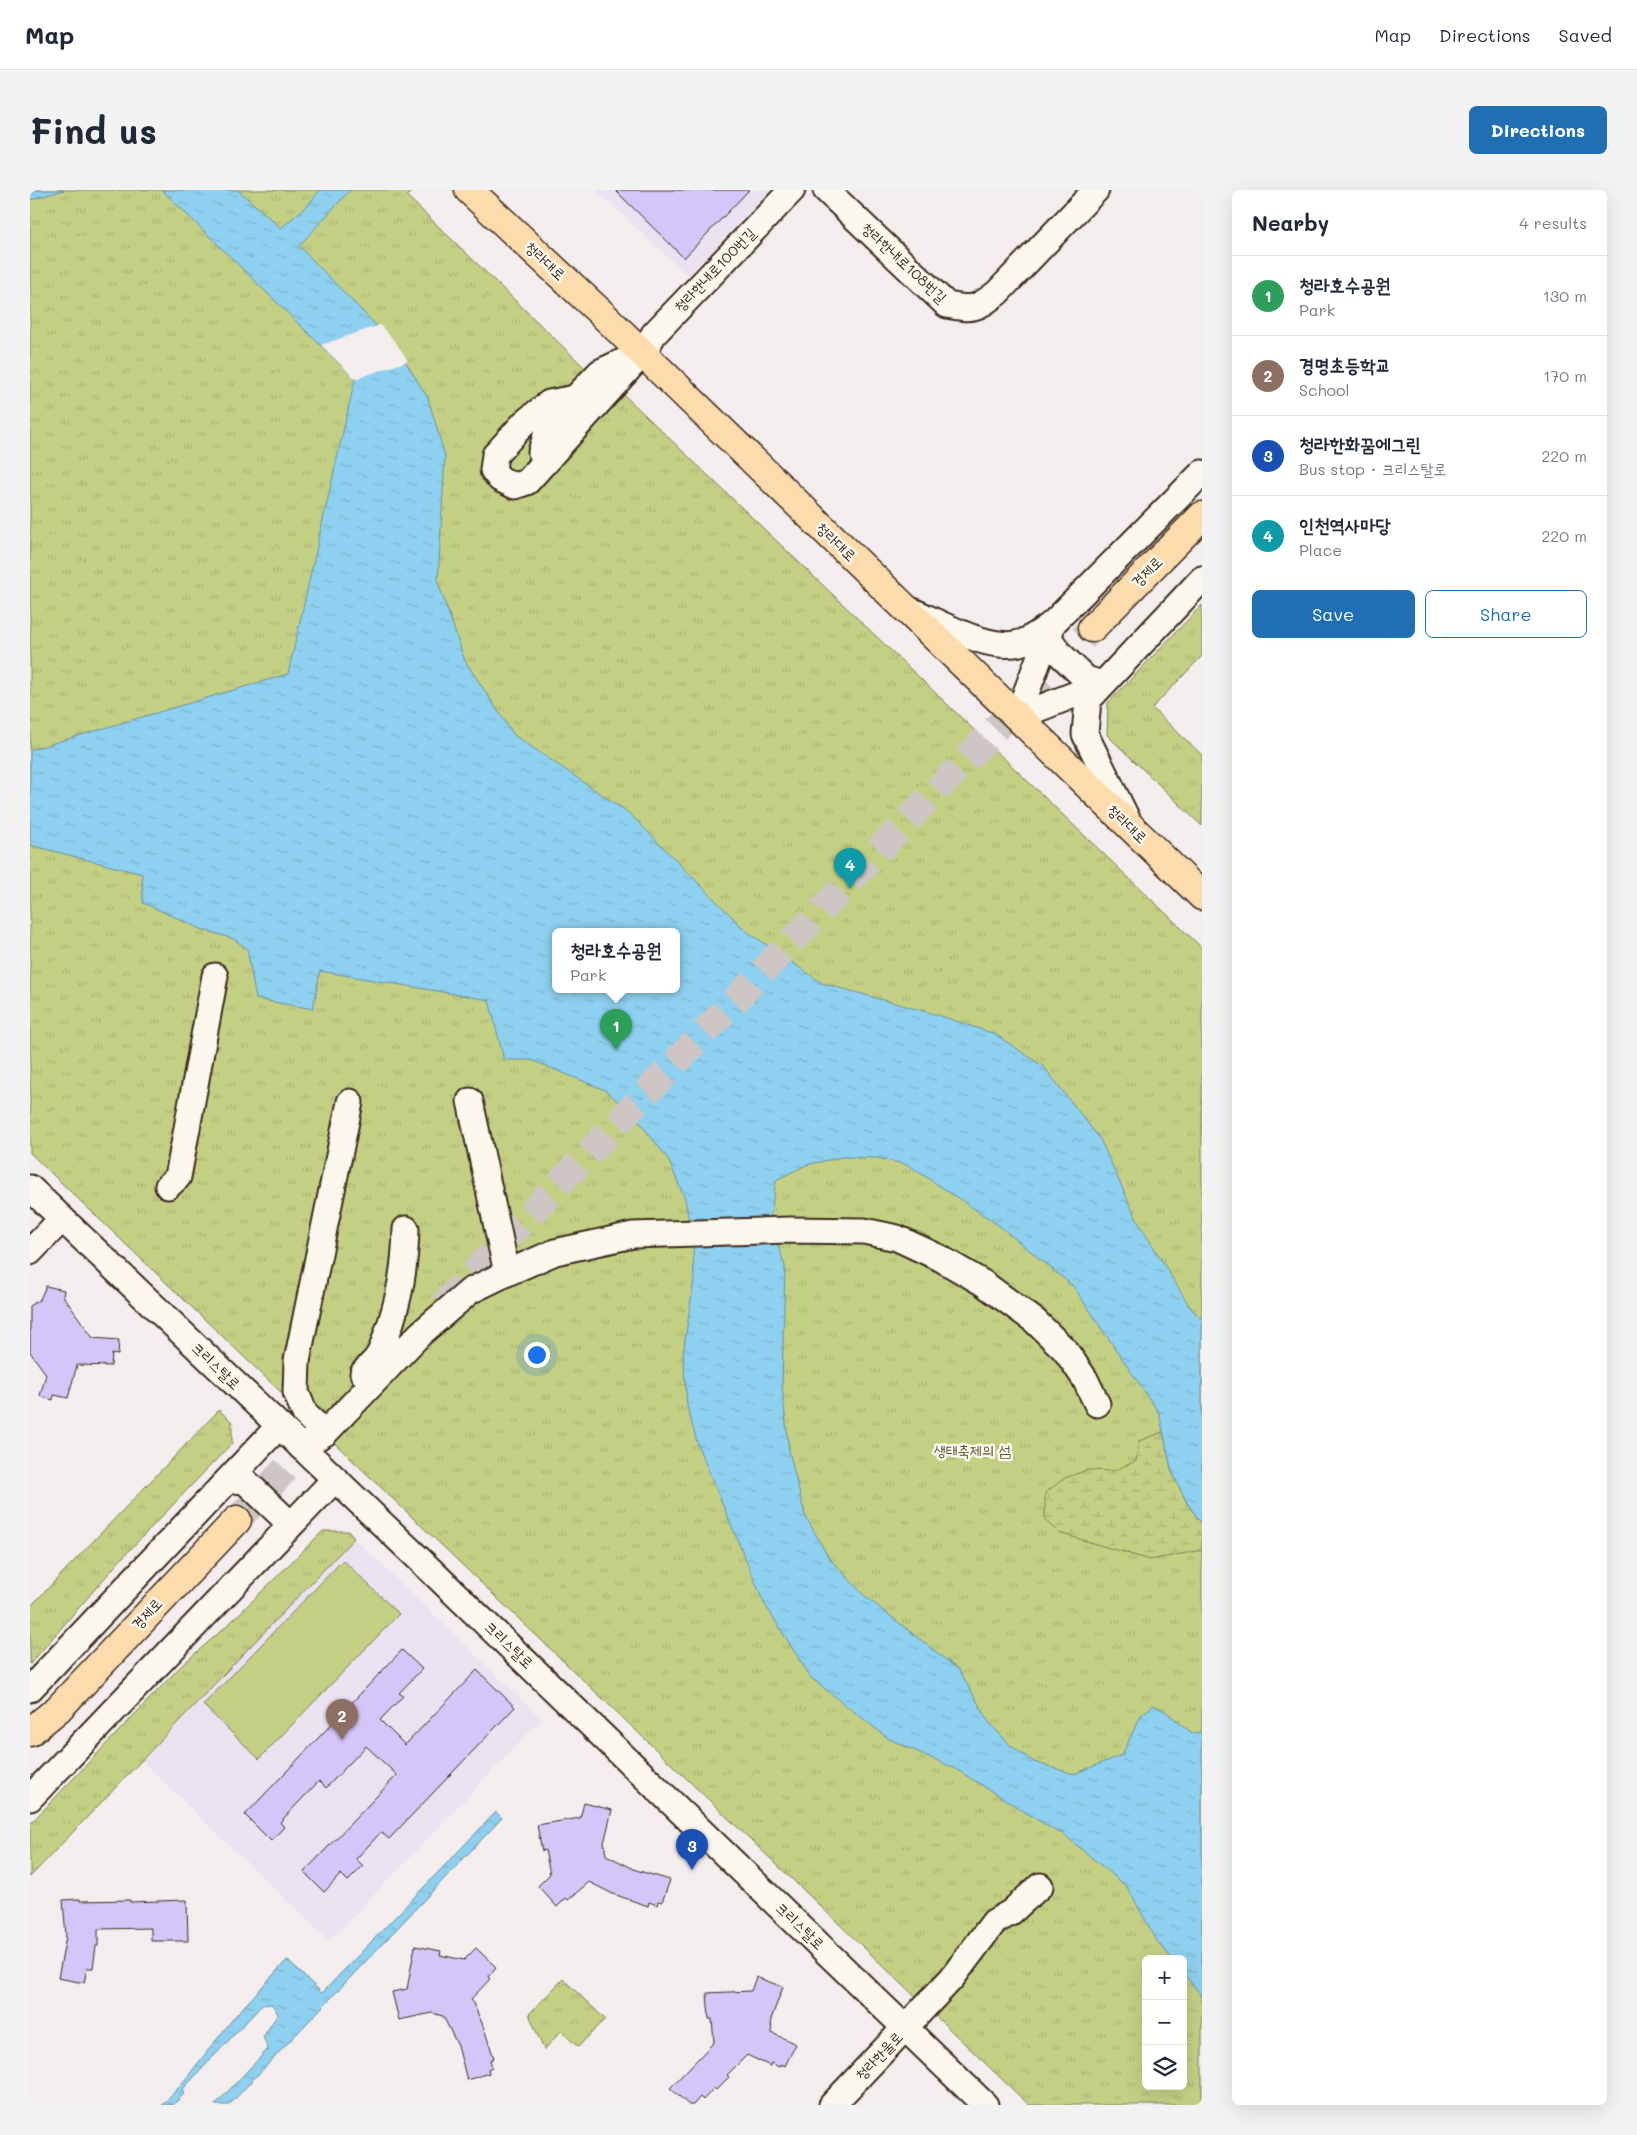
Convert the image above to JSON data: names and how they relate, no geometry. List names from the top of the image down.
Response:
{
  "streets": {
    "main road": ["청라대로", "경제로"],
    "street": [
      "청라한내로108번길",
      "청라한내로100번길",
      "크리스탈로",
      "청라한울로"
    ]
  },
  "crossings": [
    ["청라대로", "청라한내로100번길"],
    ["크리스탈로", "청라한울로"]
  ],
  "parks": ["생태축제의 섬"],
  "page": {
    "header": "Map",
    "nav": ["Map", "Directions", "Saved"],
    "buttons": [
      "Directions",
      ["Save", "Share"]
    ],
    "title": "Find us",
    "heading": ["Nearby", "4 results"],
    "list": [
      {
        "mark": "1",
        "name": "청라호수공원",
        "note": "Park",
        "value": "130 m"
      },
      {
        "mark": "2",
        "name": "경명초등학교",
        "note": "School",
        "value": "170 m"
      },
      {
        "mark": "3",
        "name": "청라한화꿈에그린",
        "note": "Bus stop · 크리스탈로",
        "value": "220 m"
      },
      {
        "mark": "4",
        "name": "인천역사마당",
        "note": "Place",
        "value": "220 m"
      }
    ],
    "pins": [
      "4",
      "1",
      "2",
      "3"
    ],
    "popup": ["청라호수공원", "Park"],
    "map_buttons": ["+", "−"]
  }
}
